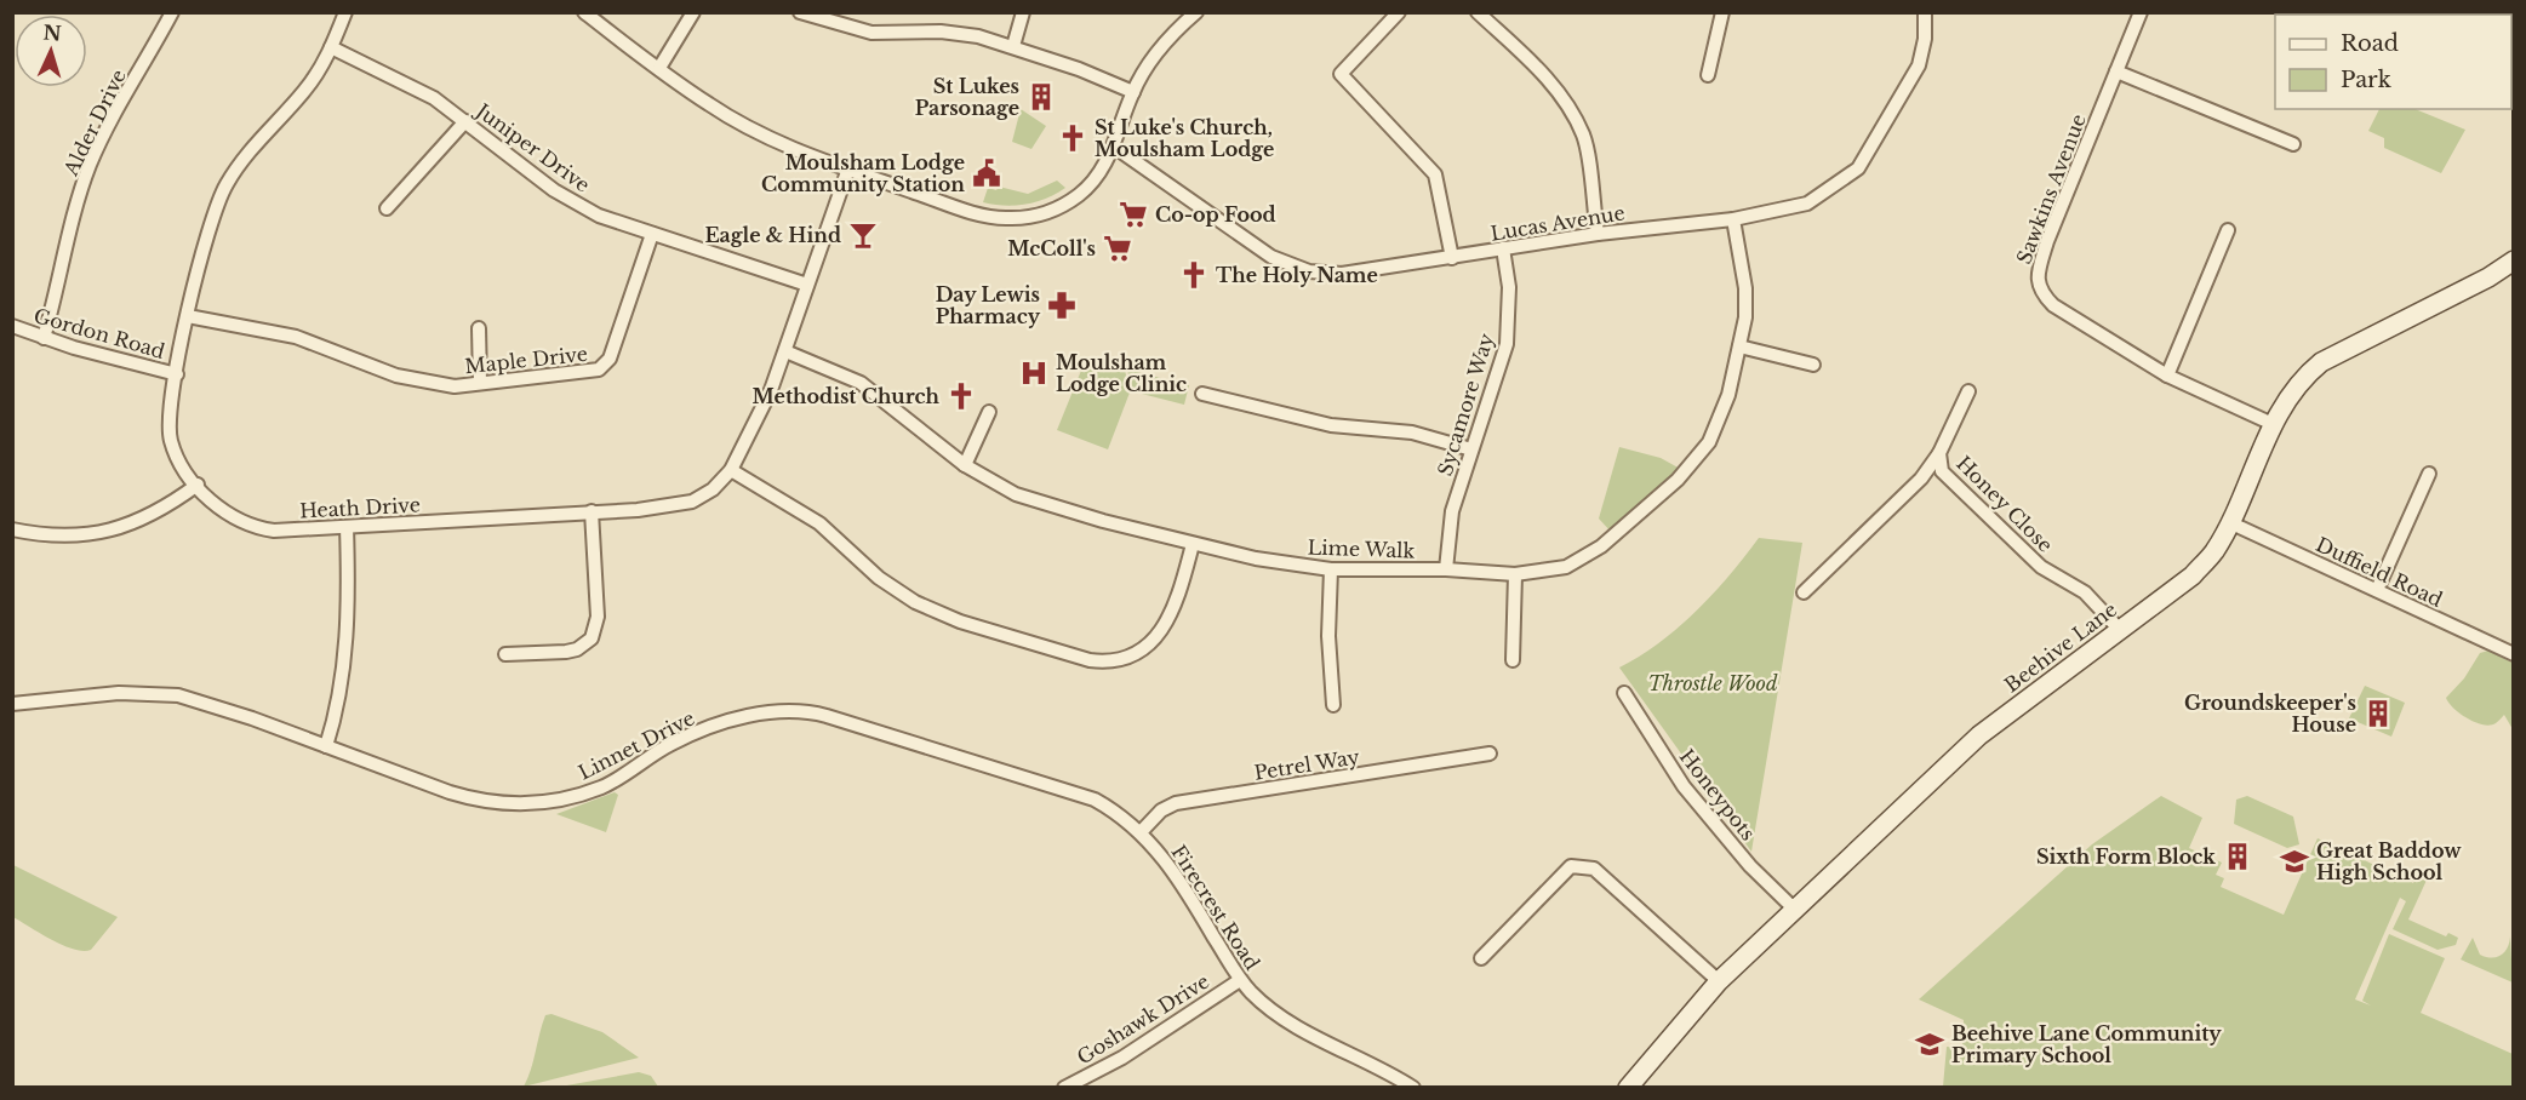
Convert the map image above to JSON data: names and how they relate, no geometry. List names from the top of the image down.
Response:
{
  "streets": {
    "main road": ["Beehive Lane"],
    "street": [
      "Alder Drive",
      "Juniper Drive",
      "Sawkins Avenue",
      "Lucas Avenue",
      "Gordon Road",
      "Maple Drive",
      "Sycamore Way",
      "Honey Close",
      "Heath Drive",
      "Lime Walk",
      "Duffield Road",
      "Linnet Drive",
      "Petrel Way",
      "Honeypots",
      "Firecrest Road",
      "Goshawk Drive"
    ]
  },
  "crossings": [
    ["Alder Drive", "Gordon Road"],
    ["Juniper Drive", "Maple Drive"],
    ["Juniper Drive", "Heath Drive"],
    ["Sawkins Avenue", "Beehive Lane"],
    ["Lucas Avenue", "Sycamore Way"],
    ["Lucas Avenue", "Lime Walk"],
    ["Gordon Road", "Heath Drive"],
    ["Maple Drive", "Heath Drive"],
    ["Sycamore Way", "Lime Walk"],
    ["Honey Close", "Beehive Lane"],
    ["Heath Drive", "Lime Walk"],
    ["Duffield Road", "Beehive Lane"],
    ["Beehive Lane", "Honeypots"],
    ["Linnet Drive", "Petrel Way"],
    ["Linnet Drive", "Firecrest Road"],
    ["Petrel Way", "Firecrest Road"],
    ["Firecrest Road", "Goshawk Drive"]
  ],
  "parks": ["Throstle Wood"],
  "places": {
    "building": ["St Lukes Parsonage", "Groundskeeper's House", "Sixth Form Block"],
    "church": ["St Luke's Church, Moulsham Lodge", "The Holy Name", "Methodist Church"],
    "public building": ["Moulsham Lodge Community Station"],
    "supermarket": ["Co-op Food", "McColl's"],
    "bar": ["Eagle & Hind"],
    "pharmacy": ["Day Lewis Pharmacy"],
    "hospital": ["Moulsham Lodge Clinic"],
    "school or university": ["Great Baddow High School", "Beehive Lane Community Primary School"]
  },
  "legend": ["Road", "Park"],
  "north": "top"
}
